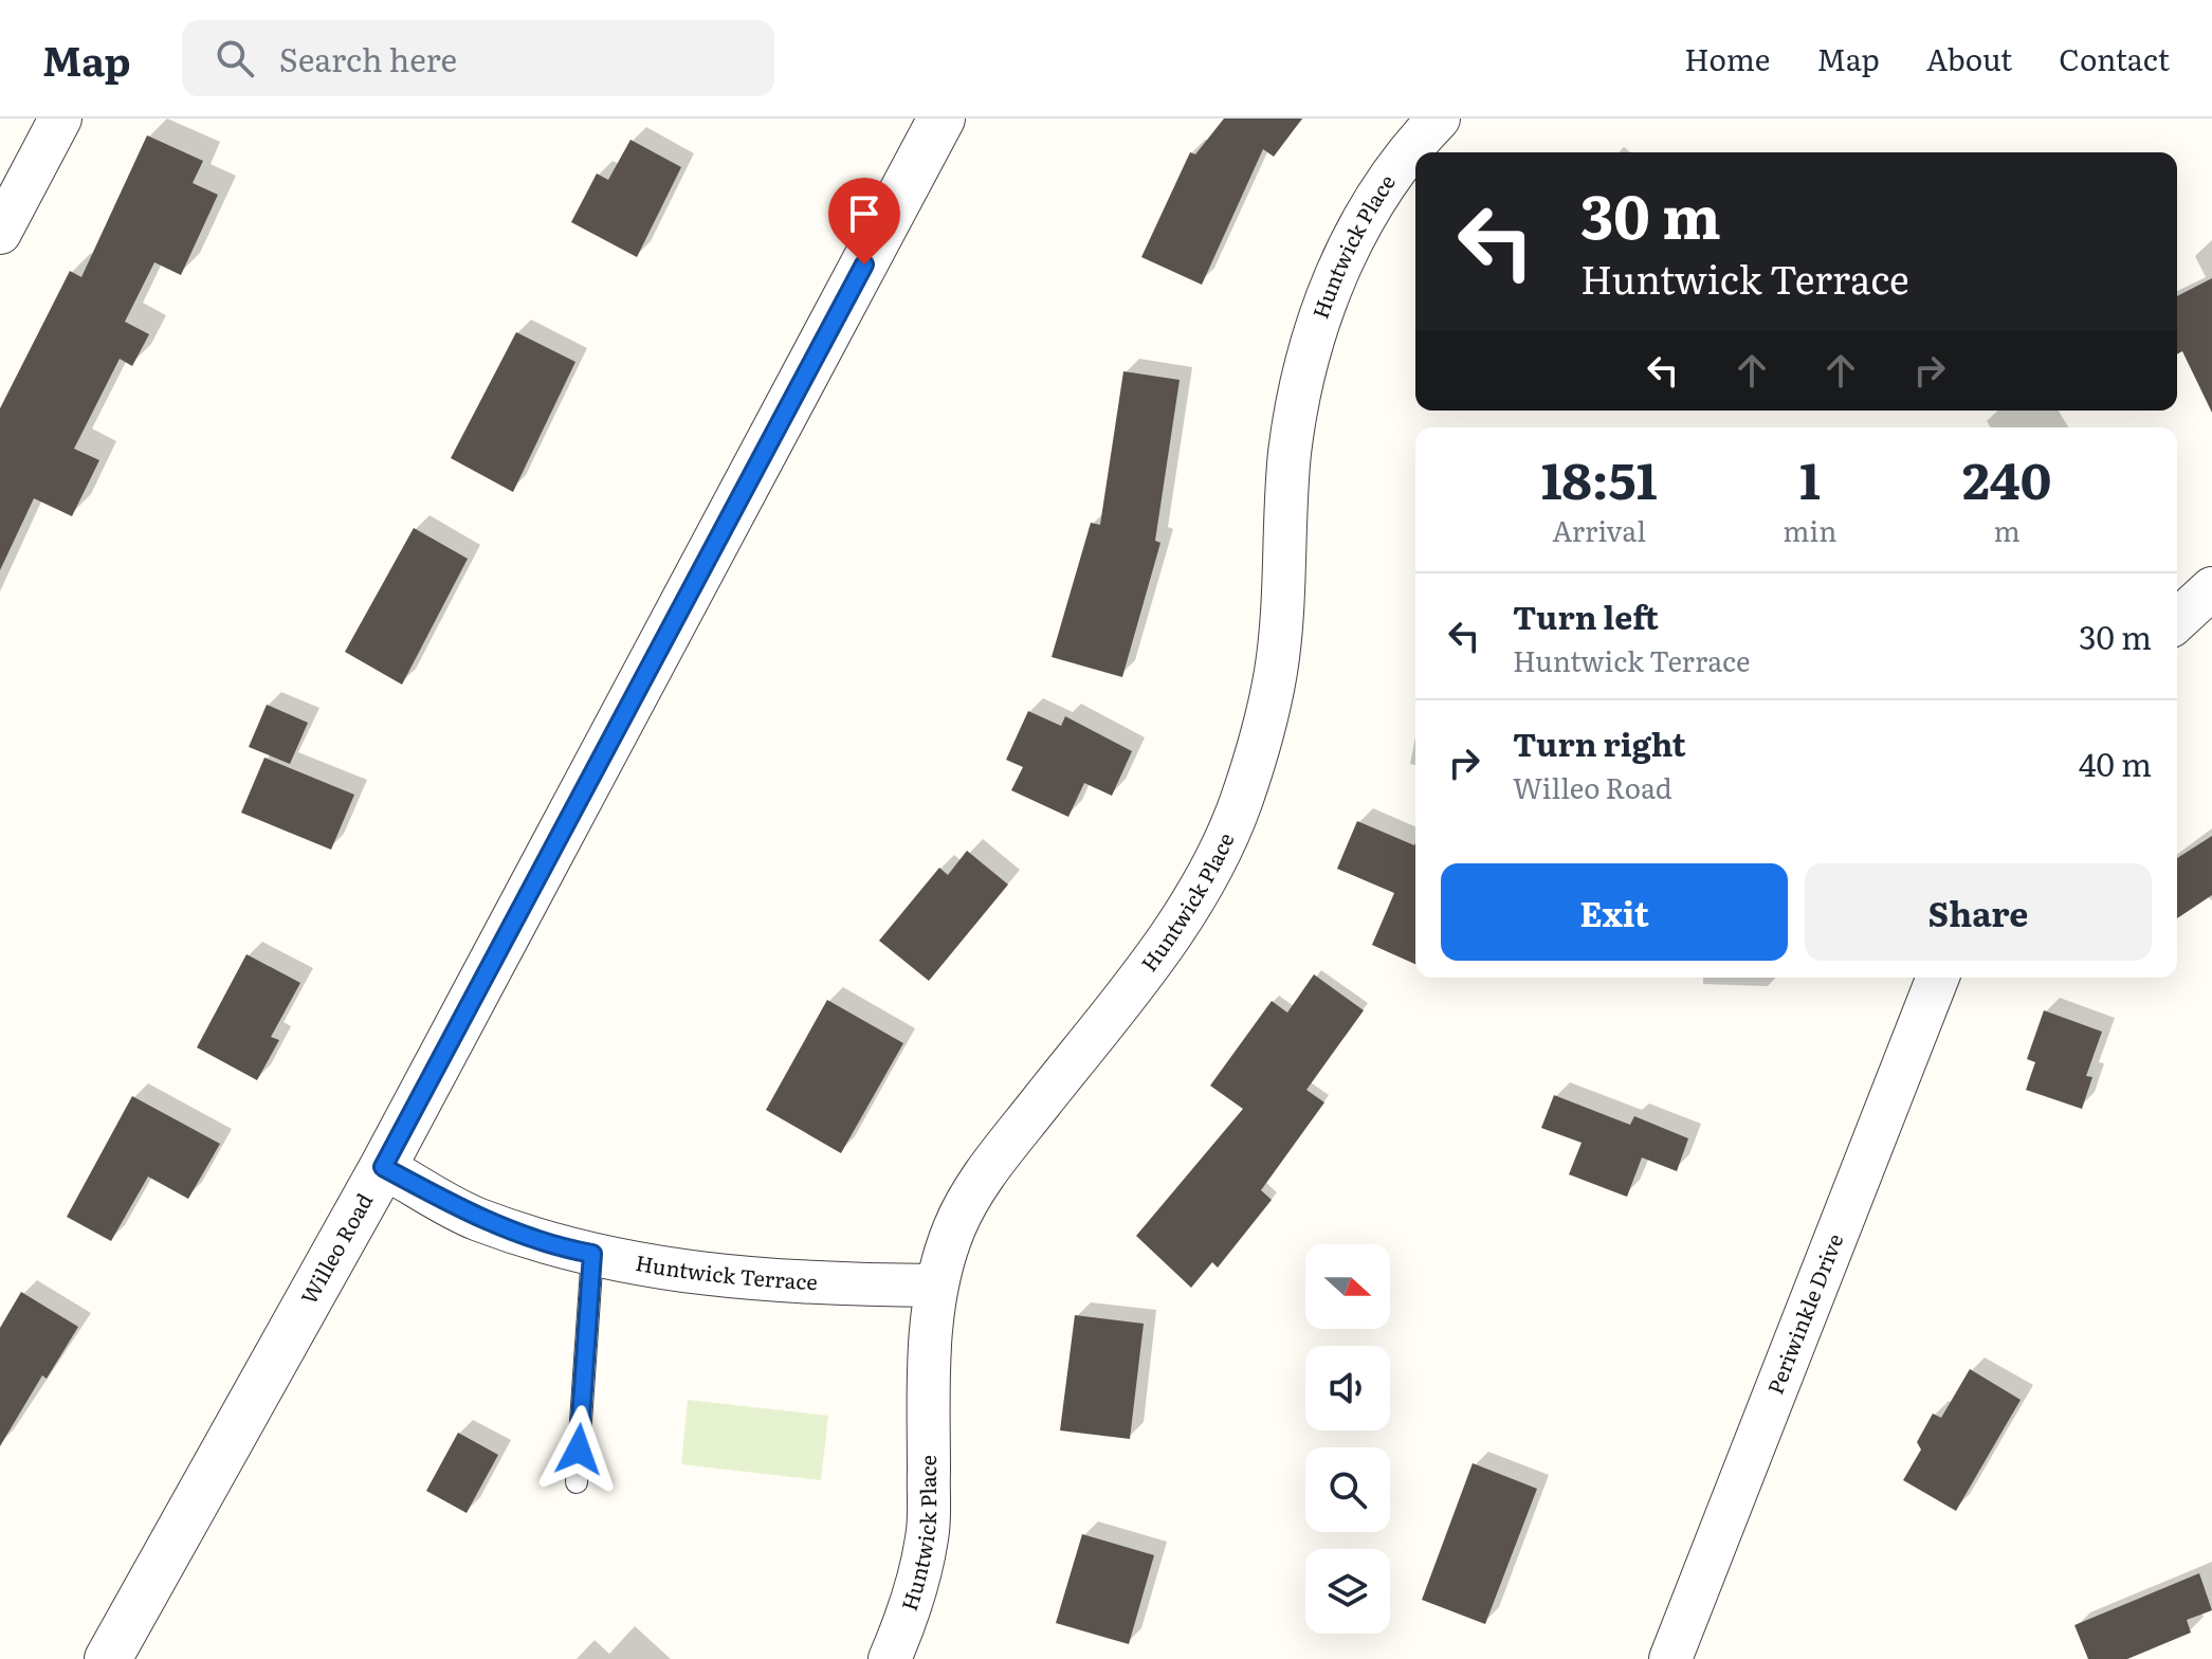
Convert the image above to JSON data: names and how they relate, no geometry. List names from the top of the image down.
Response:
{
  "streets": {
    "street": [
      "Huntwick Place",
      "Willeo Road",
      "Huntwick Terrace",
      "Periwinkle Drive"
    ]
  },
  "crossings": [
    ["Huntwick Place", "Huntwick Terrace"],
    ["Willeo Road", "Huntwick Terrace"]
  ],
  "north": "right",
  "page": {
    "header": "Map",
    "search": "Search here",
    "nav": [
      "Home",
      "Map",
      "About",
      "Contact"
    ],
    "turn": ["30 m", "Huntwick Terrace"],
    "eta": [
      "18:51",
      "Arrival",
      "1",
      "min",
      "240",
      "m"
    ],
    "list": [
      {
        "name": "Turn left",
        "note": "Huntwick Terrace",
        "value": "30 m"
      },
      {
        "name": "Turn right",
        "note": "Willeo Road",
        "value": "40 m"
      }
    ],
    "buttons": ["Exit", "Share"]
  }
}
